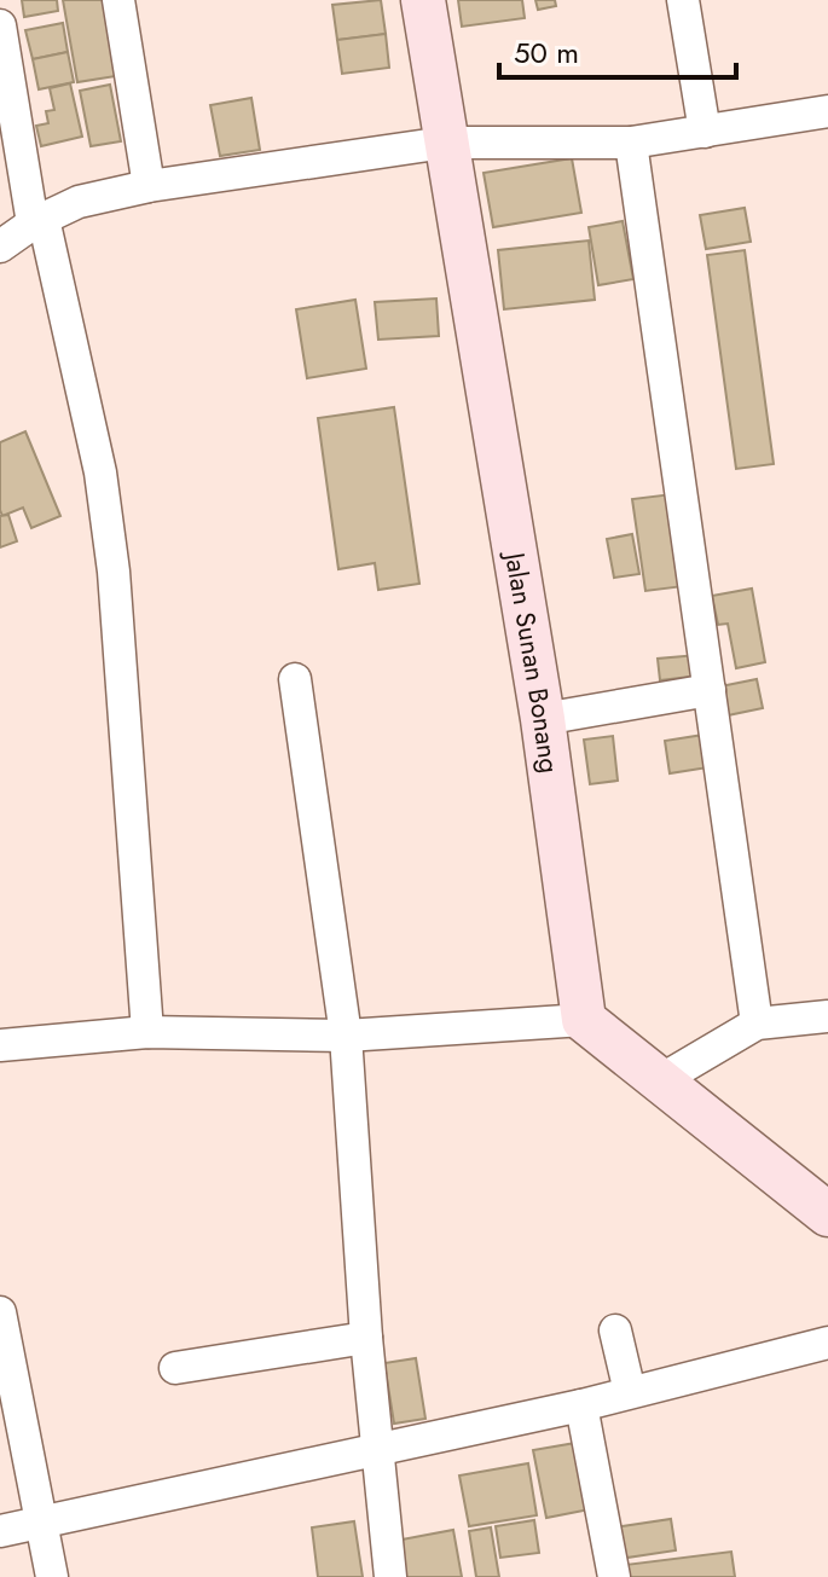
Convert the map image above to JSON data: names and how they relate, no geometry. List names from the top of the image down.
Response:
{
  "streets": {
    "street": ["Jalan Sunan Bonang"]
  },
  "scale_bar": "50 m"
}
